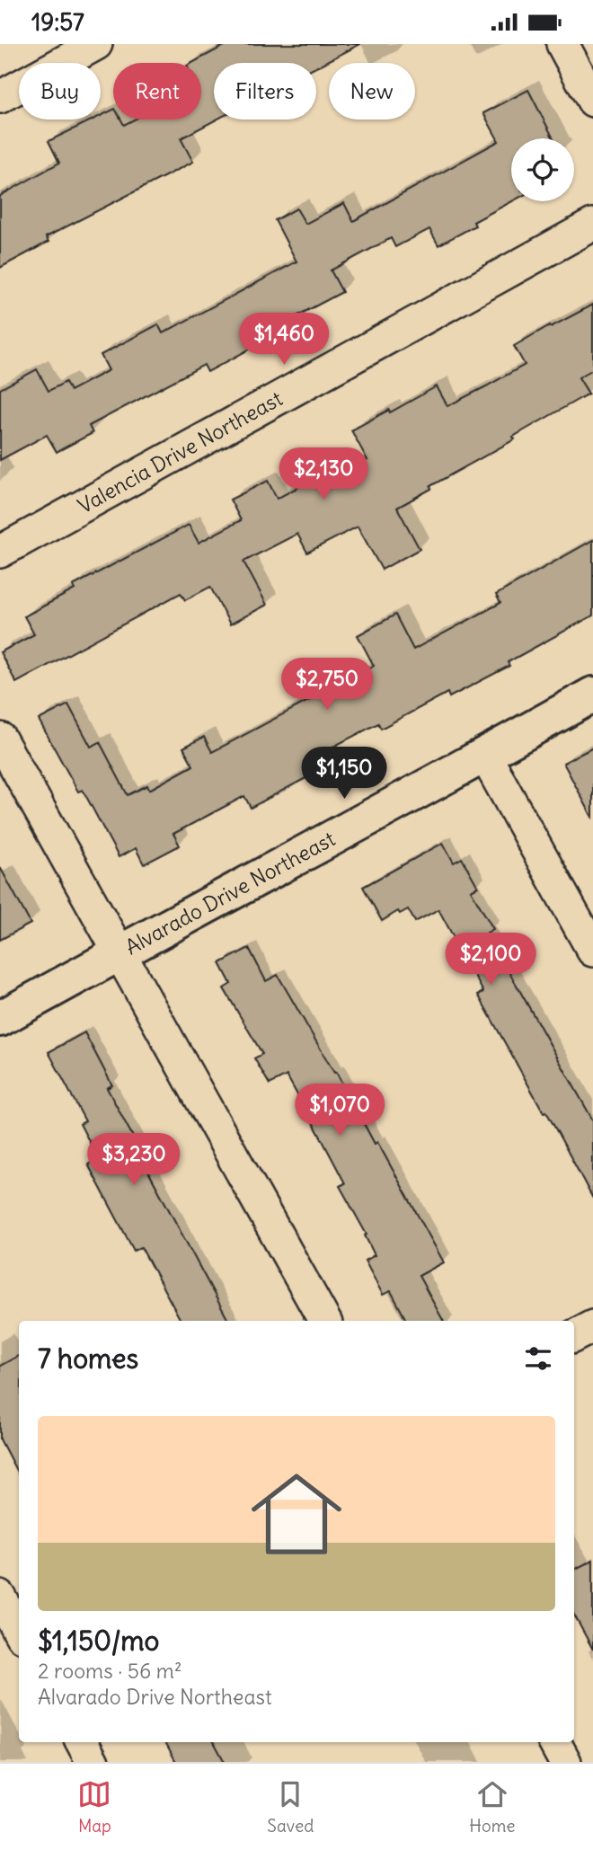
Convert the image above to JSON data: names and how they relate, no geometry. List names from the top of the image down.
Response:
{
  "streets": {
    "street": ["Valencia Drive Northeast", "Alvarado Drive Northeast"]
  },
  "page": {
    "status": "19:57",
    "chip": [
      "Buy",
      "Rent",
      "Filters",
      "New"
    ],
    "price": [
      "$1,460",
      "$2,130",
      "$2,750",
      "$1,150",
      "$2,100",
      "$1,070",
      "$3,230"
    ],
    "heading": "7 homes",
    "list": [
      {
        "name": "$1,150/mo",
        "note": "2 rooms · 56 m² · Alvarado Drive Northeast"
      }
    ],
    "tabs": ["Map", "Saved", "Home"]
  }
}
